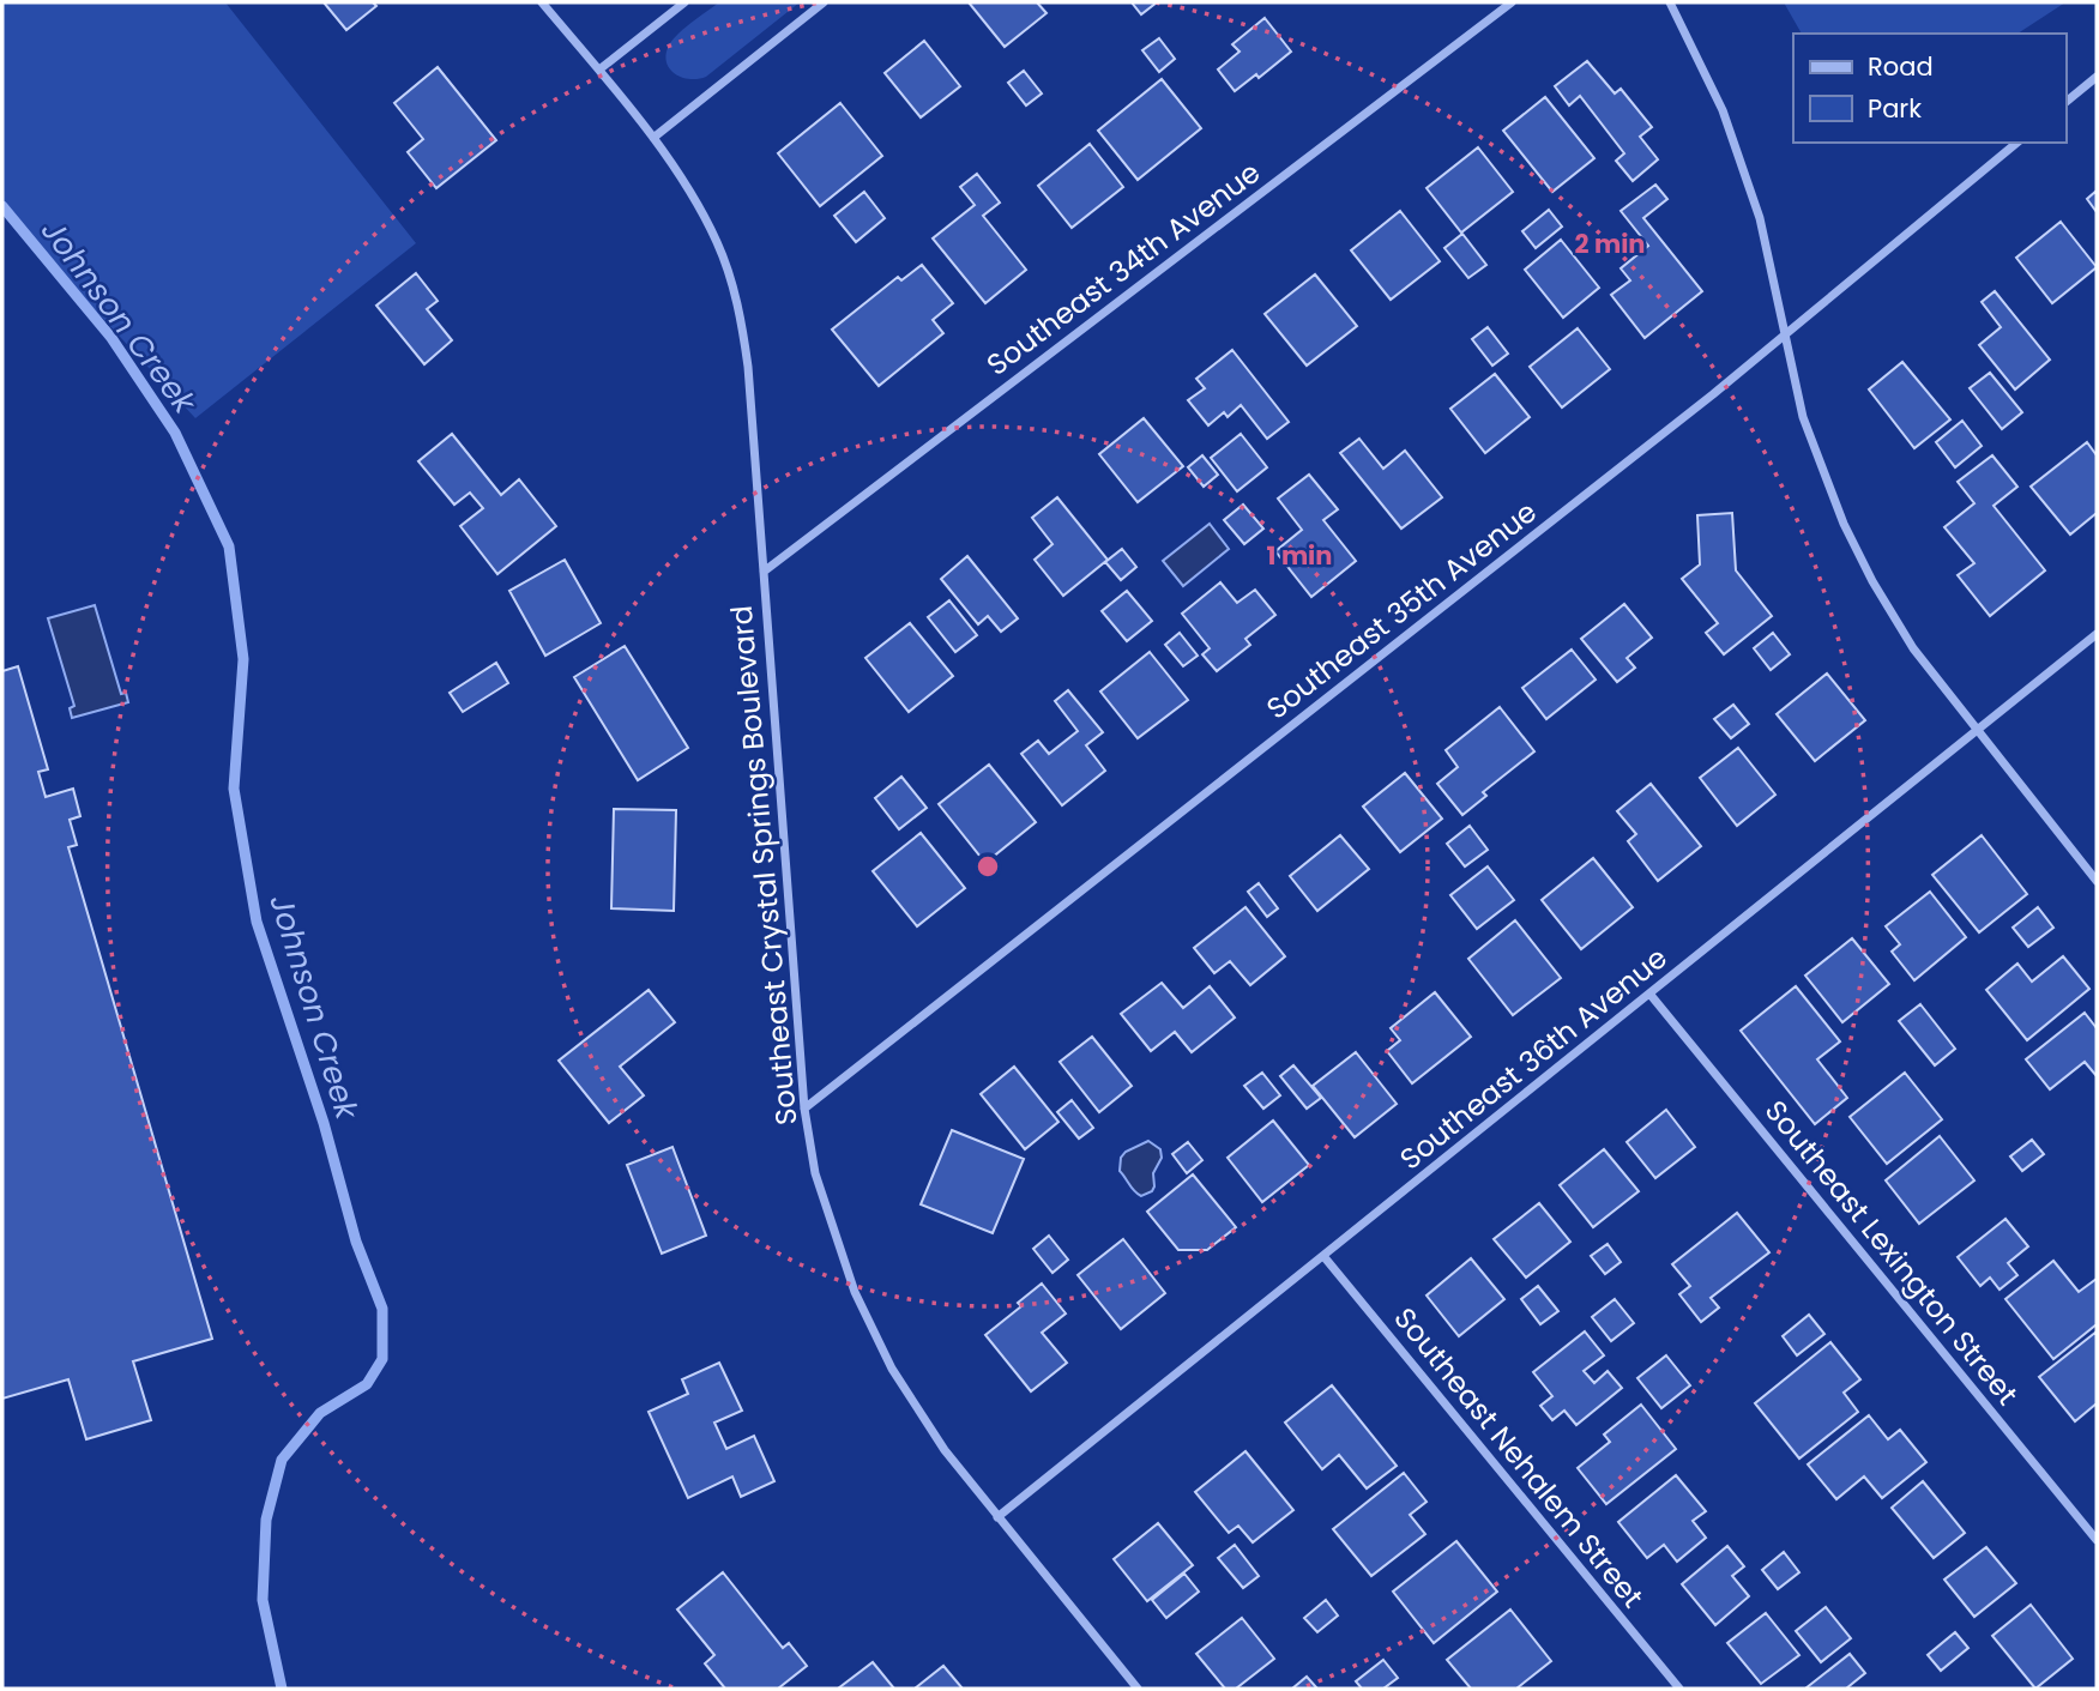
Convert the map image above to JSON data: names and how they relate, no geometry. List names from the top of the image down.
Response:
{
  "streets": {
    "street": [
      "Southeast 34th Avenue",
      "Southeast 35th Avenue",
      "Southeast Crystal Springs Boulevard",
      "Southeast 36th Avenue",
      "Southeast Lexington Street",
      "Southeast Nehalem Street"
    ]
  },
  "crossings": [
    ["Southeast 34th Avenue", "Southeast Crystal Springs Boulevard"],
    ["Southeast 35th Avenue", "Southeast Crystal Springs Boulevard"],
    ["Southeast Crystal Springs Boulevard", "Southeast 36th Avenue"],
    ["Southeast 36th Avenue", "Southeast Lexington Street"],
    ["Southeast 36th Avenue", "Southeast Nehalem Street"]
  ],
  "water": ["Johnson Creek"],
  "legend": ["Road", "Park"],
  "rings": ["2 min", "1 min"]
}
